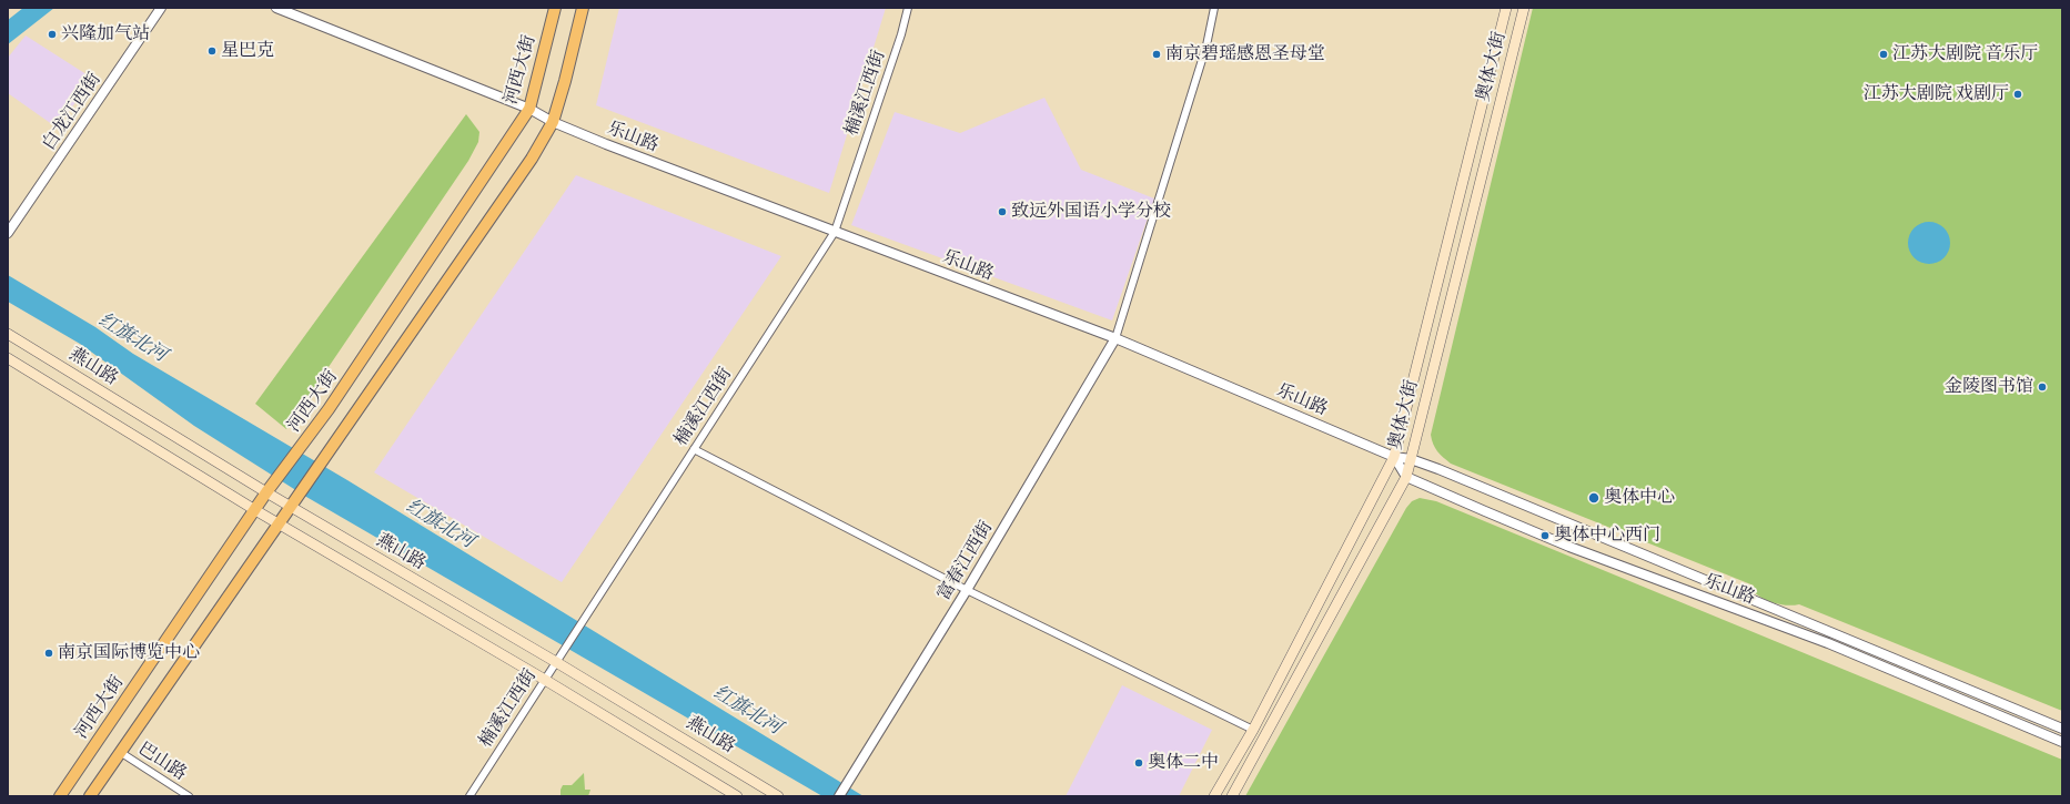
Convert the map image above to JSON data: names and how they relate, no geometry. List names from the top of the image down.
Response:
{
  "streets": {
    "main road": ["奥体大街", "河西大街", "燕山路"],
    "street": [
      "楠溪江西街",
      "白龙江西街",
      "乐山路",
      "富春江西街",
      "巴山路"
    ]
  },
  "crossings": [
    ["奥体大街", "乐山路"],
    ["河西大街", "乐山路"],
    ["河西大街", "燕山路"],
    ["楠溪江西街", "乐山路"],
    ["楠溪江西街", "燕山路"],
    ["乐山路", "富春江西街"]
  ],
  "water": ["红旗北河"],
  "places": [
    "兴隆加气站",
    "星巴克",
    "南京碧瑶感恩圣母堂",
    "江苏大剧院 音乐厅",
    "江苏大剧院 戏剧厅",
    "致远外国语小学分校",
    "金陵图书馆",
    "奥体中心",
    "奥体中心西门",
    "南京国际博览中心",
    "奥体二中"
  ]
}
